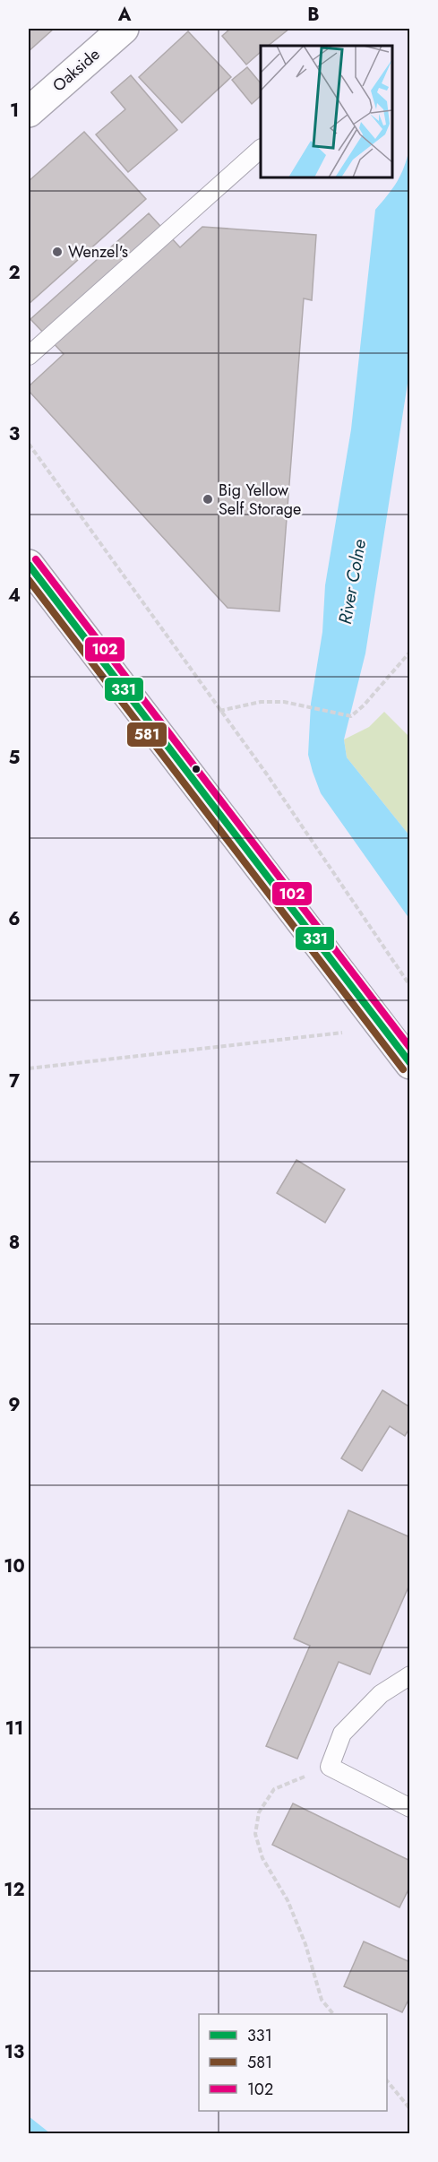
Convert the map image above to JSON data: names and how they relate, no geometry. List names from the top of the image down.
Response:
{
  "streets": {
    "main road": ["Oakside"]
  },
  "water": ["River Colne"],
  "places": ["Wenzel's", "Big Yellow Self Storage"],
  "lines": ["transit line 102", "transit line 331", "transit line 581"],
  "legend": ["331", "581", "102"],
  "grid": {
    "columns": ["A", "B"],
    "rows": [
      "1",
      "2",
      "3",
      "4",
      "5",
      "6",
      "7",
      "8",
      "9",
      "10",
      "11",
      "12",
      "13"
    ]
  }
}
